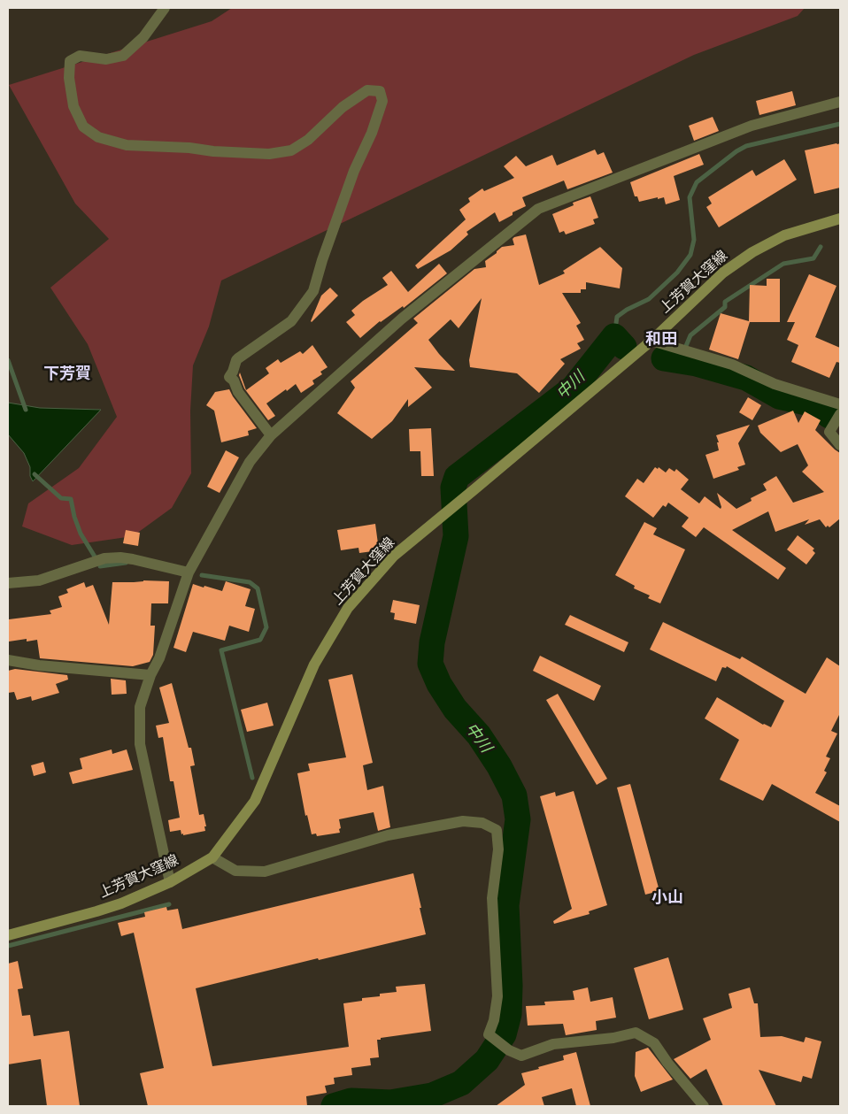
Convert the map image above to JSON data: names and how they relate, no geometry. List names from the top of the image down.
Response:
{
  "streets": {
    "main road": ["上芳賀大窪線"]
  },
  "districts": ["和田", "下芳賀", "小山"],
  "water": ["中川"]
}
